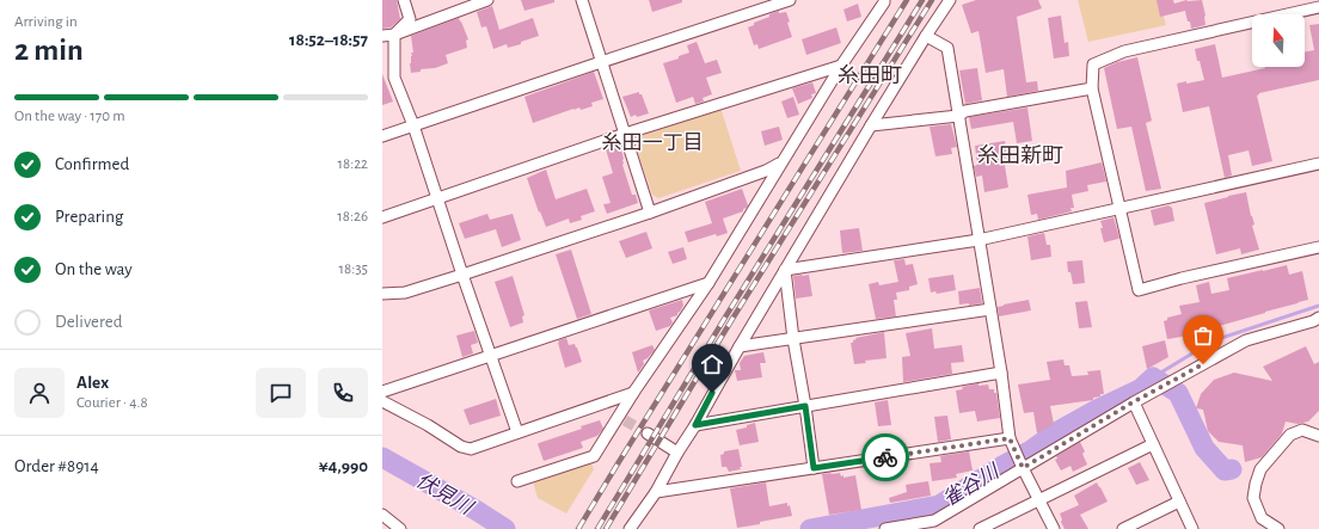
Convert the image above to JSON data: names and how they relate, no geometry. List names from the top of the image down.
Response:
{
  "districts": ["糸田町", "糸田一丁目", "糸田新町"],
  "water": ["雀谷川", "伏見川"],
  "north": "top",
  "page": {
    "heading": ["2 min", "Arriving in", "18:52–18:57"],
    "panel": [
      "Alex",
      "Courier · 4.8",
      "Order #8914",
      "¥4,990"
    ],
    "bar": "On the way · 170 m",
    "list": [
      ["Confirmed", "18:22"],
      ["Preparing", "18:26"],
      ["On the way", "18:35"],
      "Delivered"
    ]
  }
}
